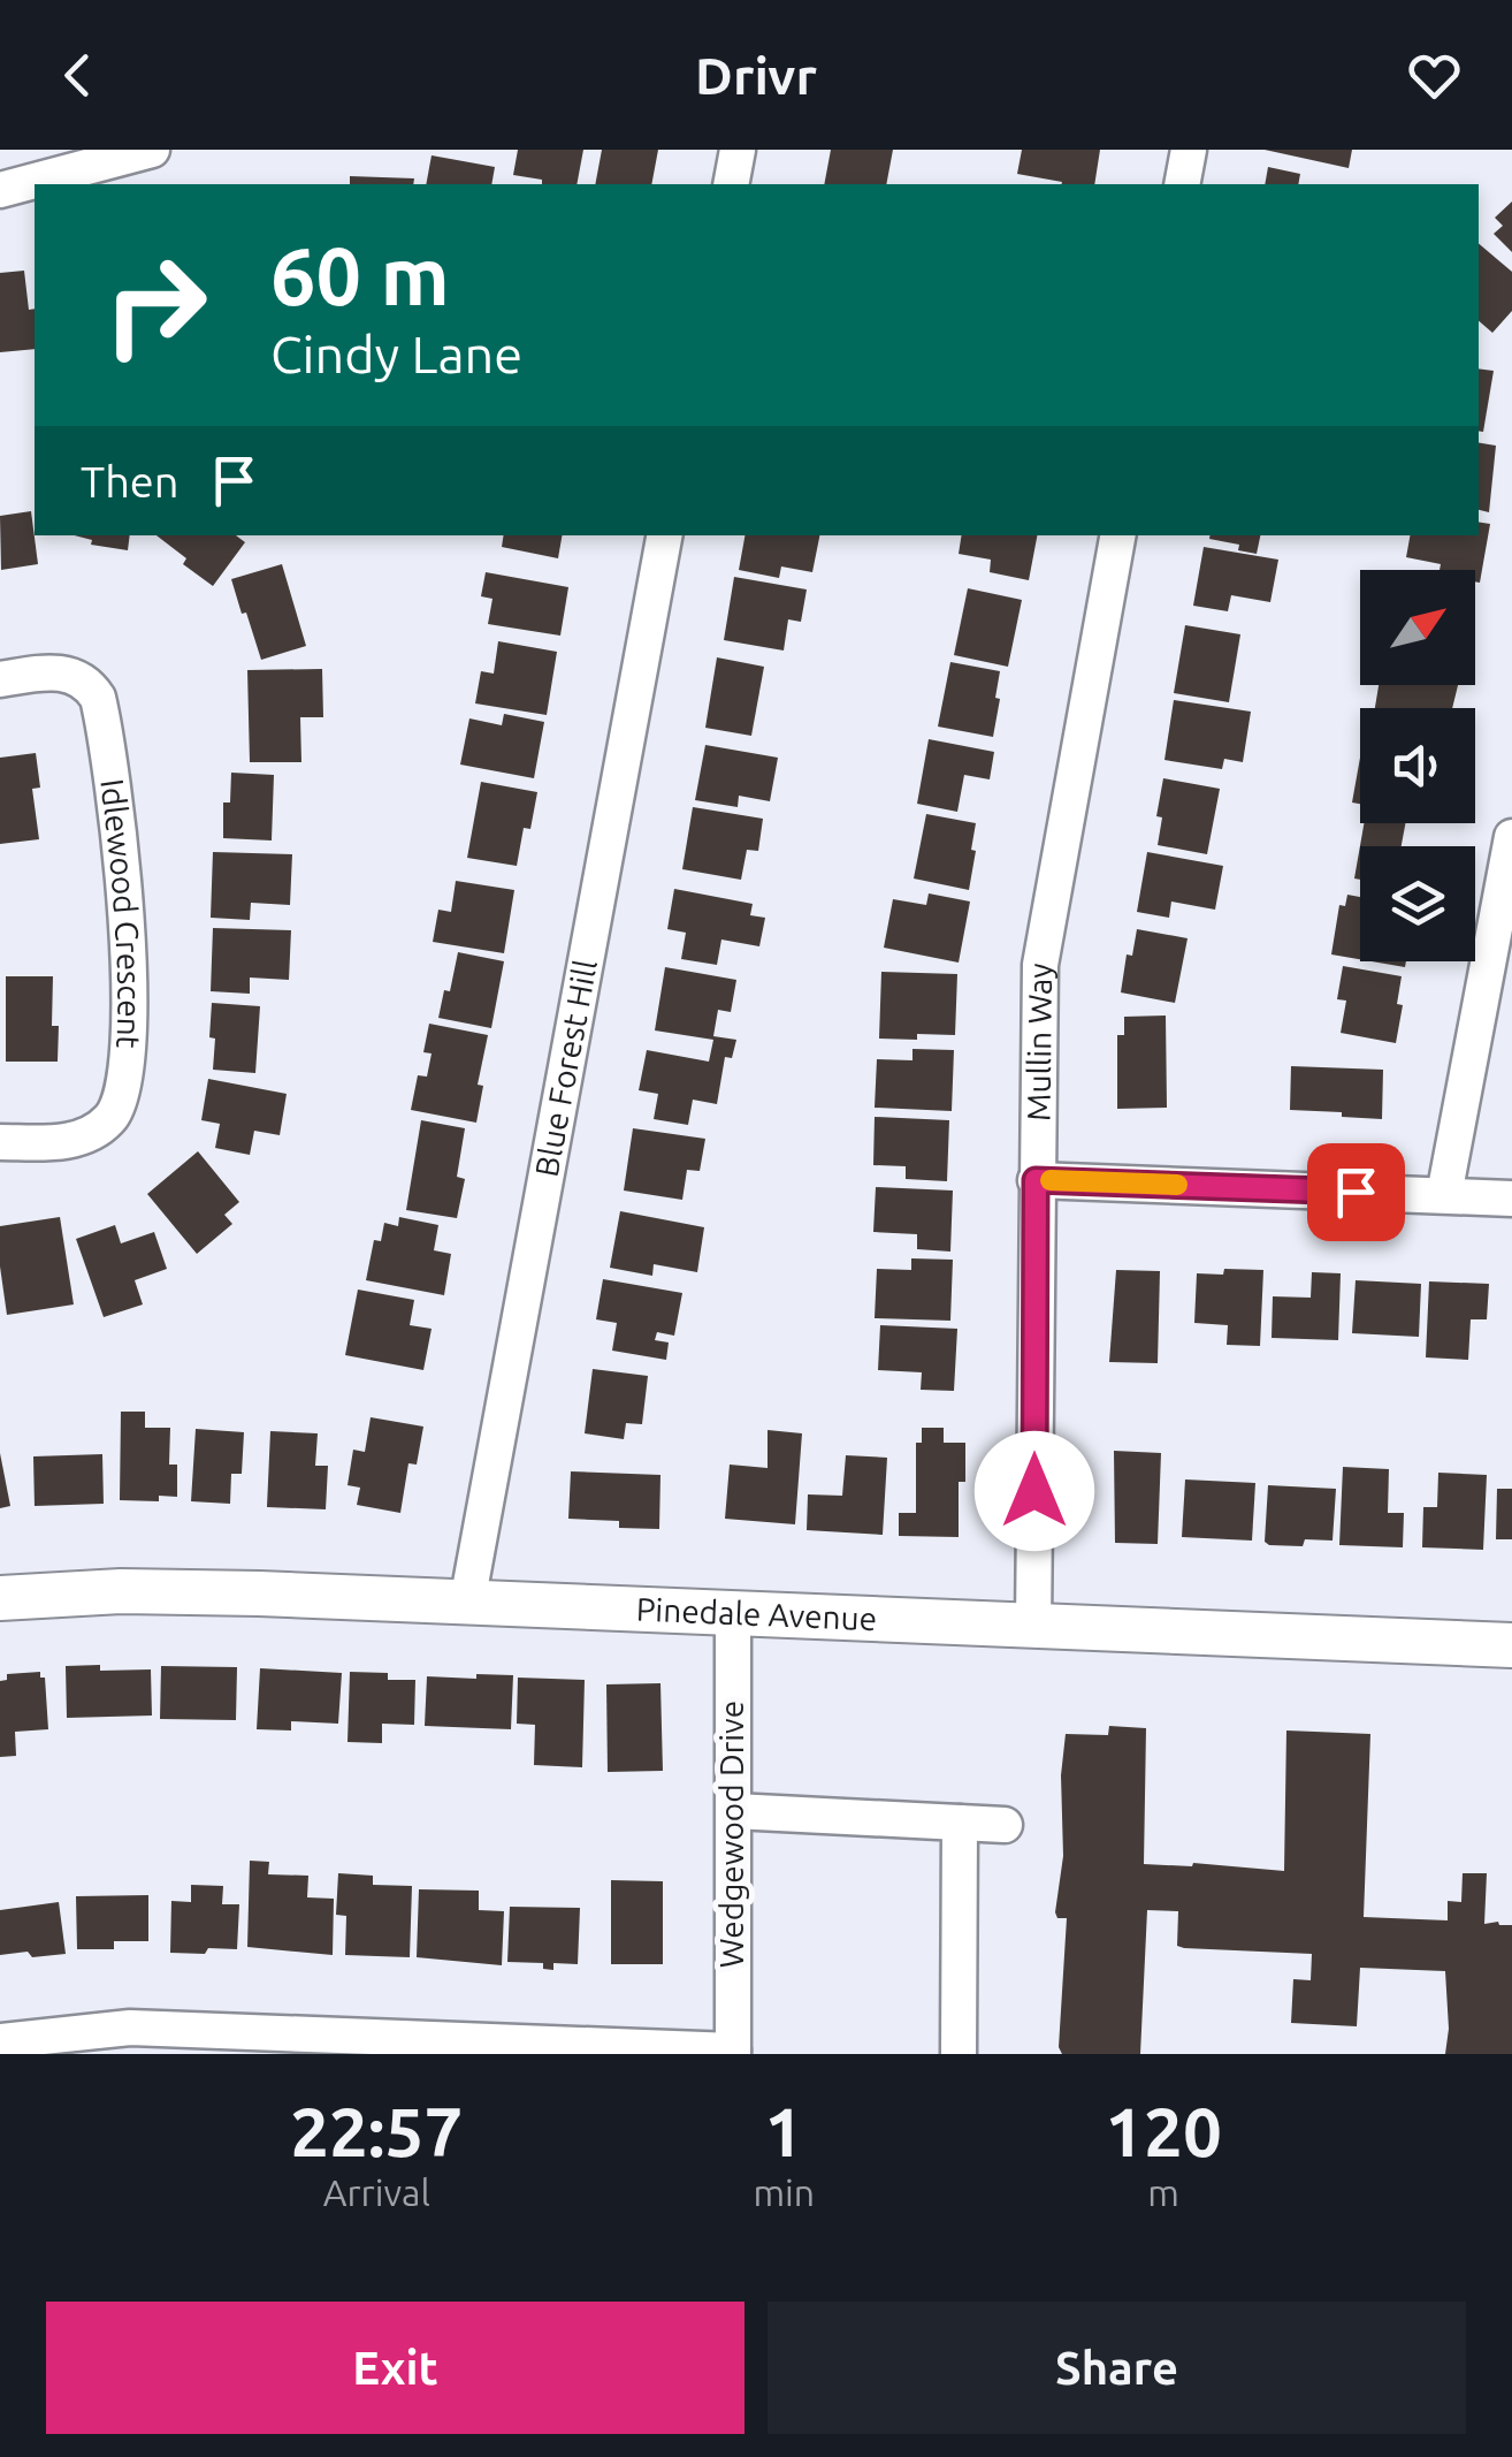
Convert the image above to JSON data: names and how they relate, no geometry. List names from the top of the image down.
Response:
{
  "streets": {
    "street": [
      "Idlewood Crescent",
      "Mullin Way",
      "Blue Forest Hill",
      "Pinedale Avenue",
      "Wedgewood Drive"
    ]
  },
  "crossings": [
    ["Mullin Way", "Pinedale Avenue"],
    ["Blue Forest Hill", "Pinedale Avenue"],
    ["Pinedale Avenue", "Wedgewood Drive"]
  ],
  "north": "top right",
  "page": {
    "header": "Drivr",
    "turn": ["60 m", "Cindy Lane"],
    "then": "Then",
    "eta": [
      "22:57",
      "Arrival",
      "1",
      "min",
      "120",
      "m"
    ],
    "buttons": ["Exit", "Share"]
  }
}
